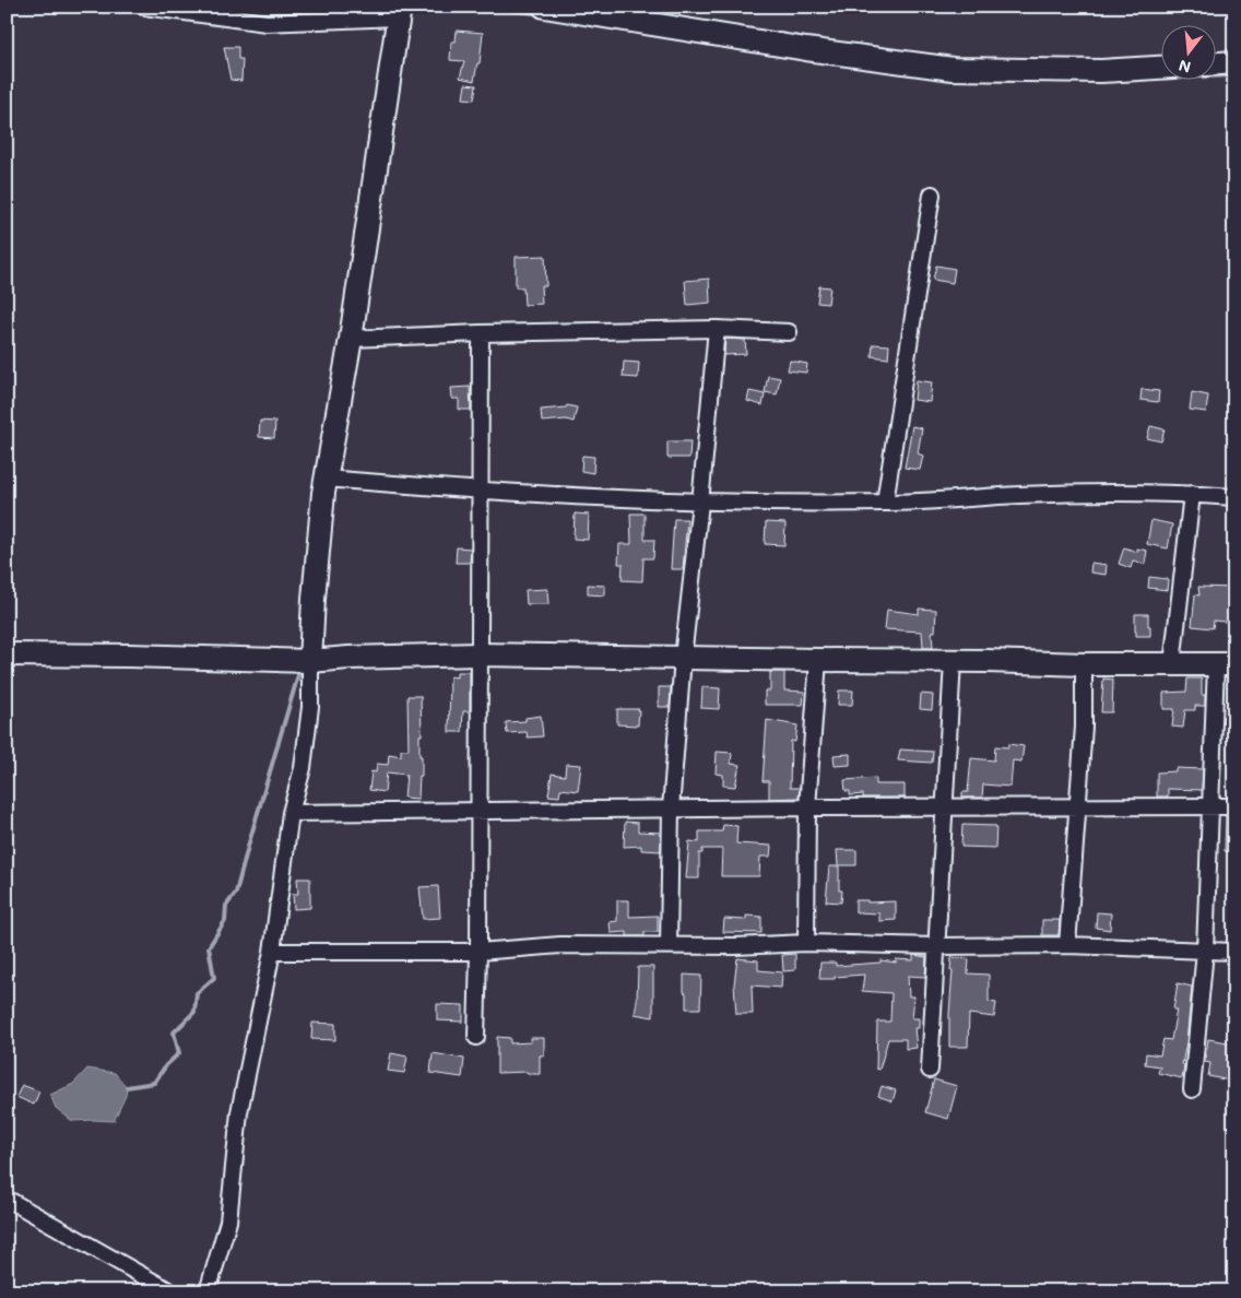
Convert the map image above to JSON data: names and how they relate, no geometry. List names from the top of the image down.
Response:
{
  "north": "bottom"
}
